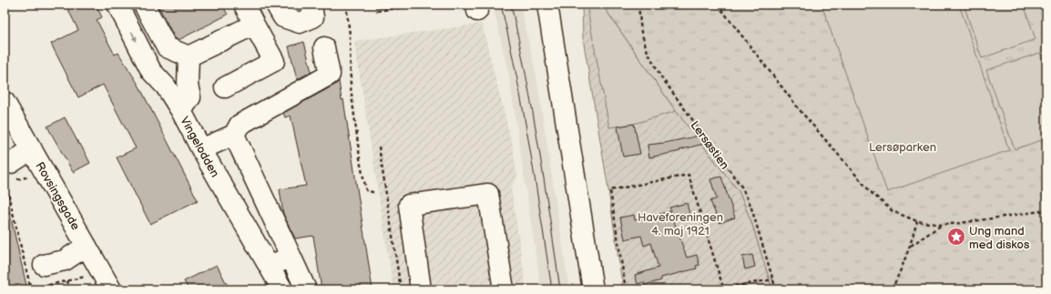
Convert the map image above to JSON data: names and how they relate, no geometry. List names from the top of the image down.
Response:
{
  "streets": {
    "street": ["Vingelodden", "Rovsingsgade"],
    "path": ["Lersøstien"]
  },
  "parks": ["Lersøparken", "Haveforeningen 4. maj 1921"],
  "places": {
    "place": ["Ung mand med diskos"]
  }
}
